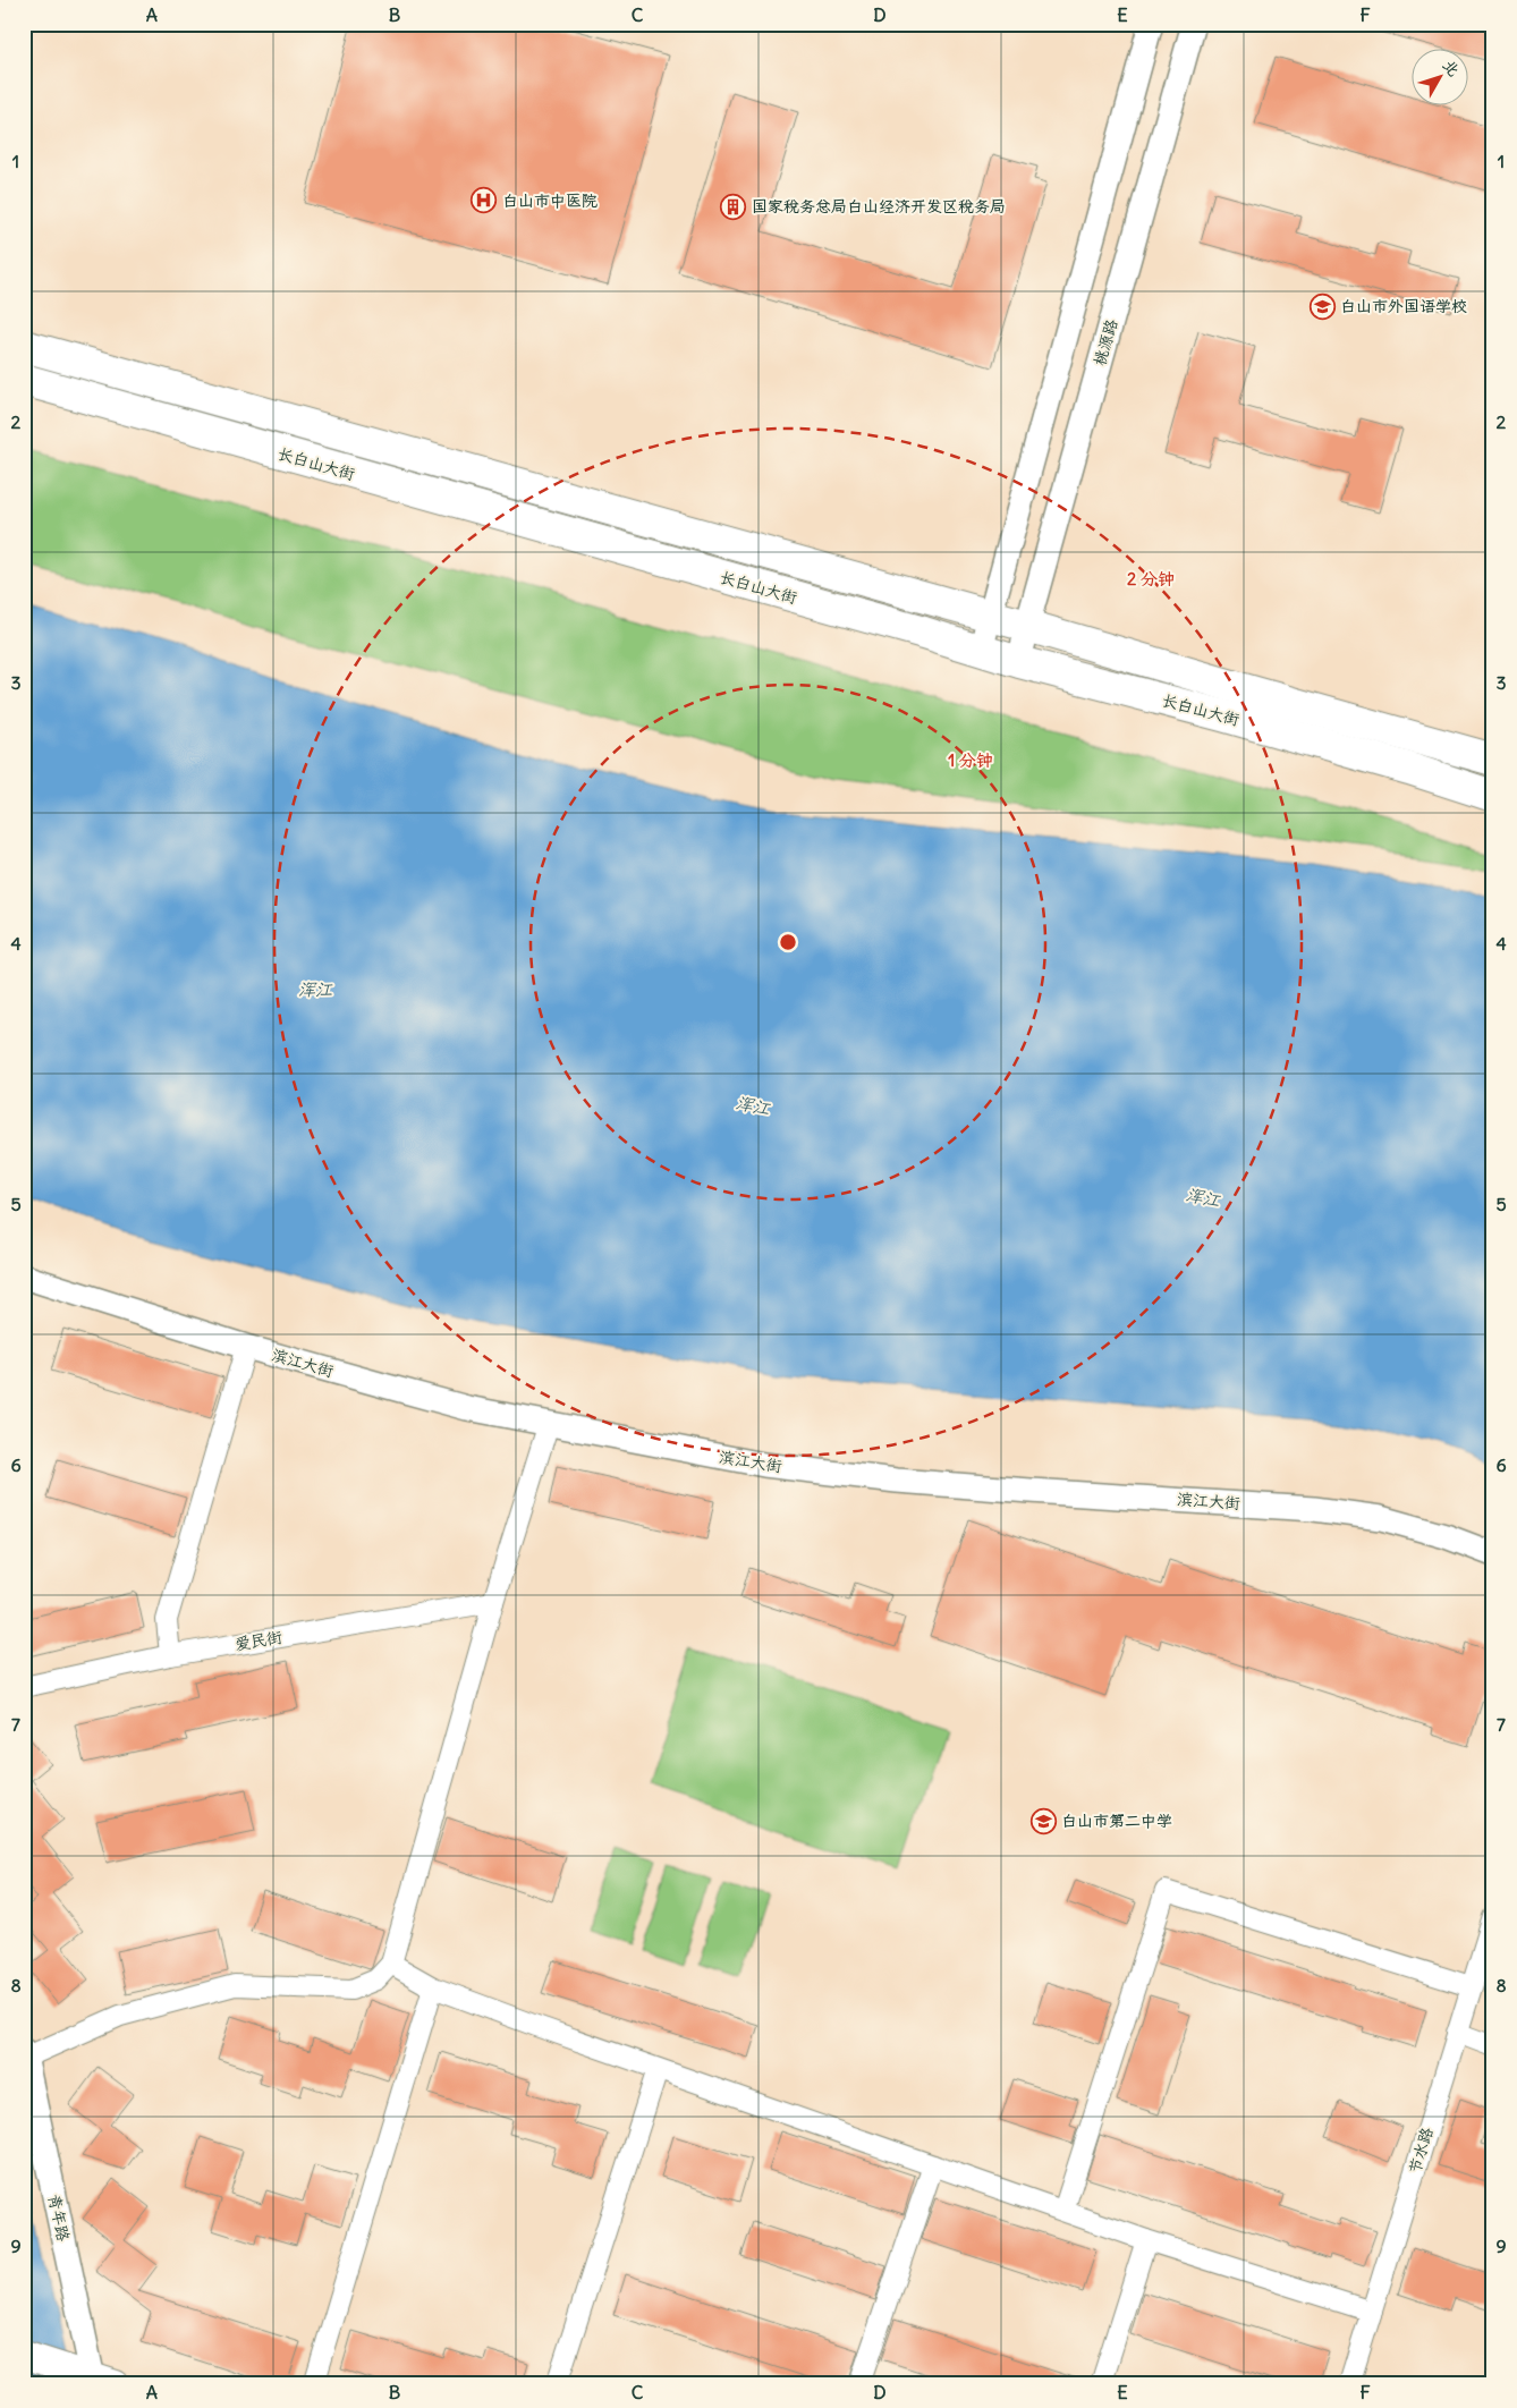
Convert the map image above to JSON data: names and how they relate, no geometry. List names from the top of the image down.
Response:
{
  "streets": {
    "main road": ["长白山大街"],
    "street": [
      "桃源路",
      "滨江大街",
      "爱民街",
      "节水路",
      "青年路"
    ]
  },
  "crossings": [
    ["桃源路", "长白山大街"]
  ],
  "water": ["浑江"],
  "places": {
    "hospital": ["白山市中医院"],
    "building": ["国家税务总局白山经济开发区税务局"],
    "school or university": ["白山市外国语学校", "白山市第二中学"]
  },
  "north": "top right",
  "grid": {
    "columns": [
      "A",
      "B",
      "C",
      "D",
      "E",
      "F"
    ],
    "rows": [
      "1",
      "2",
      "3",
      "4",
      "5",
      "6",
      "7",
      "8",
      "9"
    ]
  },
  "rings": ["2 分钟", "1 分钟"]
}
